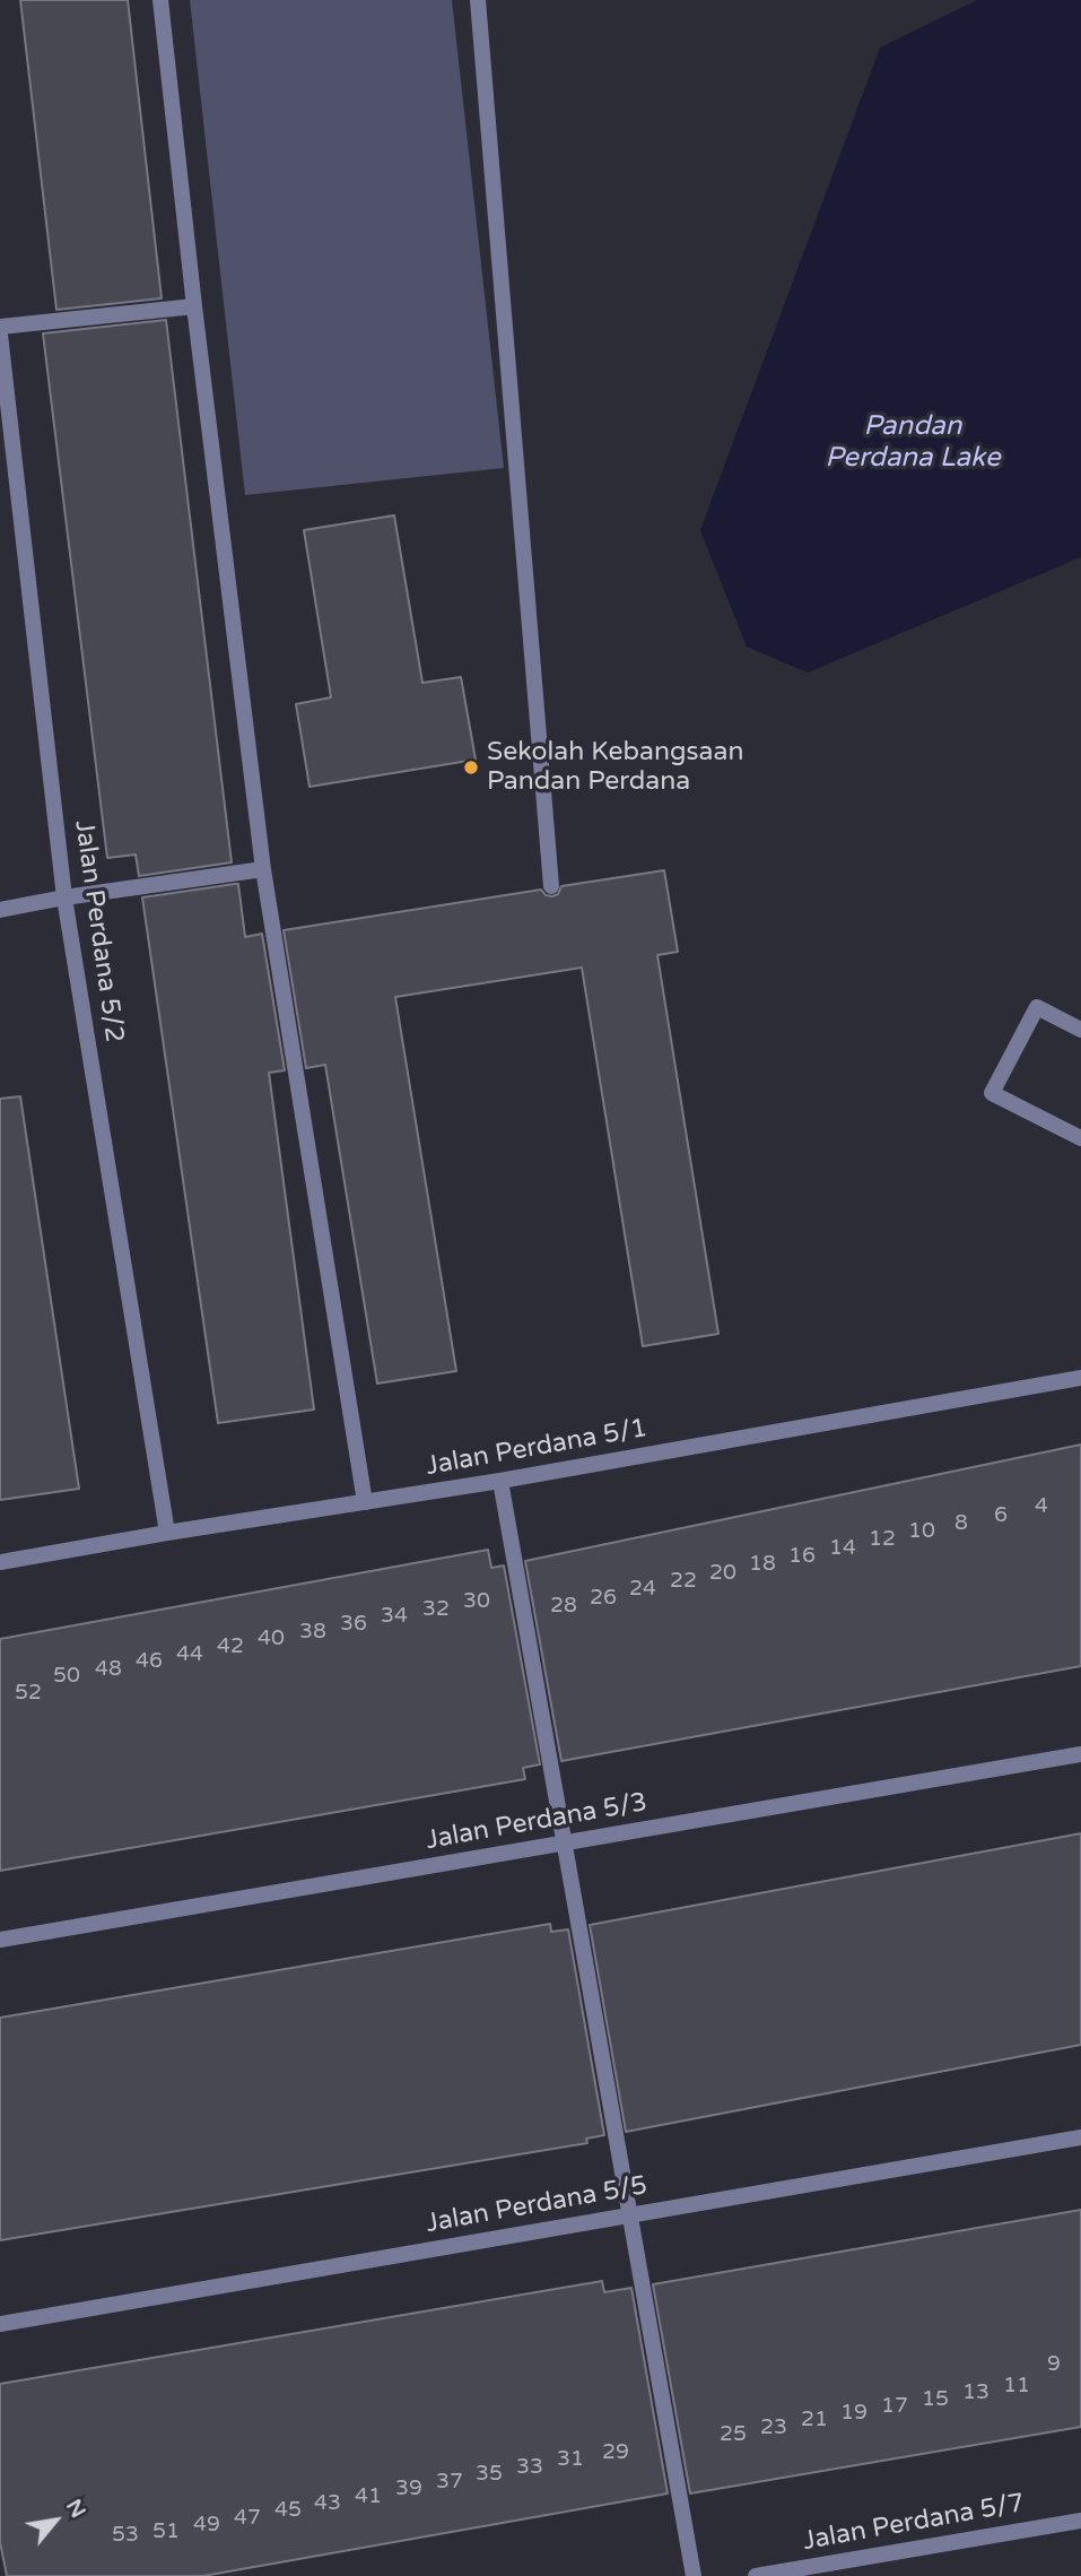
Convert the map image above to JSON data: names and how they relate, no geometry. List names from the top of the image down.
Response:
{
  "streets": {
    "street": [
      "Jalan Perdana 5/2",
      "Jalan Perdana 5/1",
      "Jalan Perdana 5/3",
      "Jalan Perdana 5/5",
      "Jalan Perdana 5/7"
    ]
  },
  "crossings": [
    ["Jalan Perdana 5/2", "Jalan Perdana 5/1"]
  ],
  "water": ["Pandan Perdana Lake"],
  "places": ["Sekolah Kebangsaan Pandan Perdana"],
  "house_numbers": [
    "4",
    "6",
    "8",
    "10",
    "12",
    "14",
    "16",
    "18",
    "20",
    "22",
    "24",
    "26",
    "30",
    "28",
    "32",
    "34",
    "36",
    "38",
    "40",
    "42",
    "44",
    "46",
    "48",
    "50",
    "52",
    "9",
    "11",
    "13",
    "15",
    "17",
    "19",
    "21",
    "23",
    "25",
    "29",
    "31",
    "33",
    "35",
    "37",
    "39",
    "41",
    "43",
    "45",
    "47",
    "49",
    "51",
    "53"
  ],
  "north": "top right"
}
